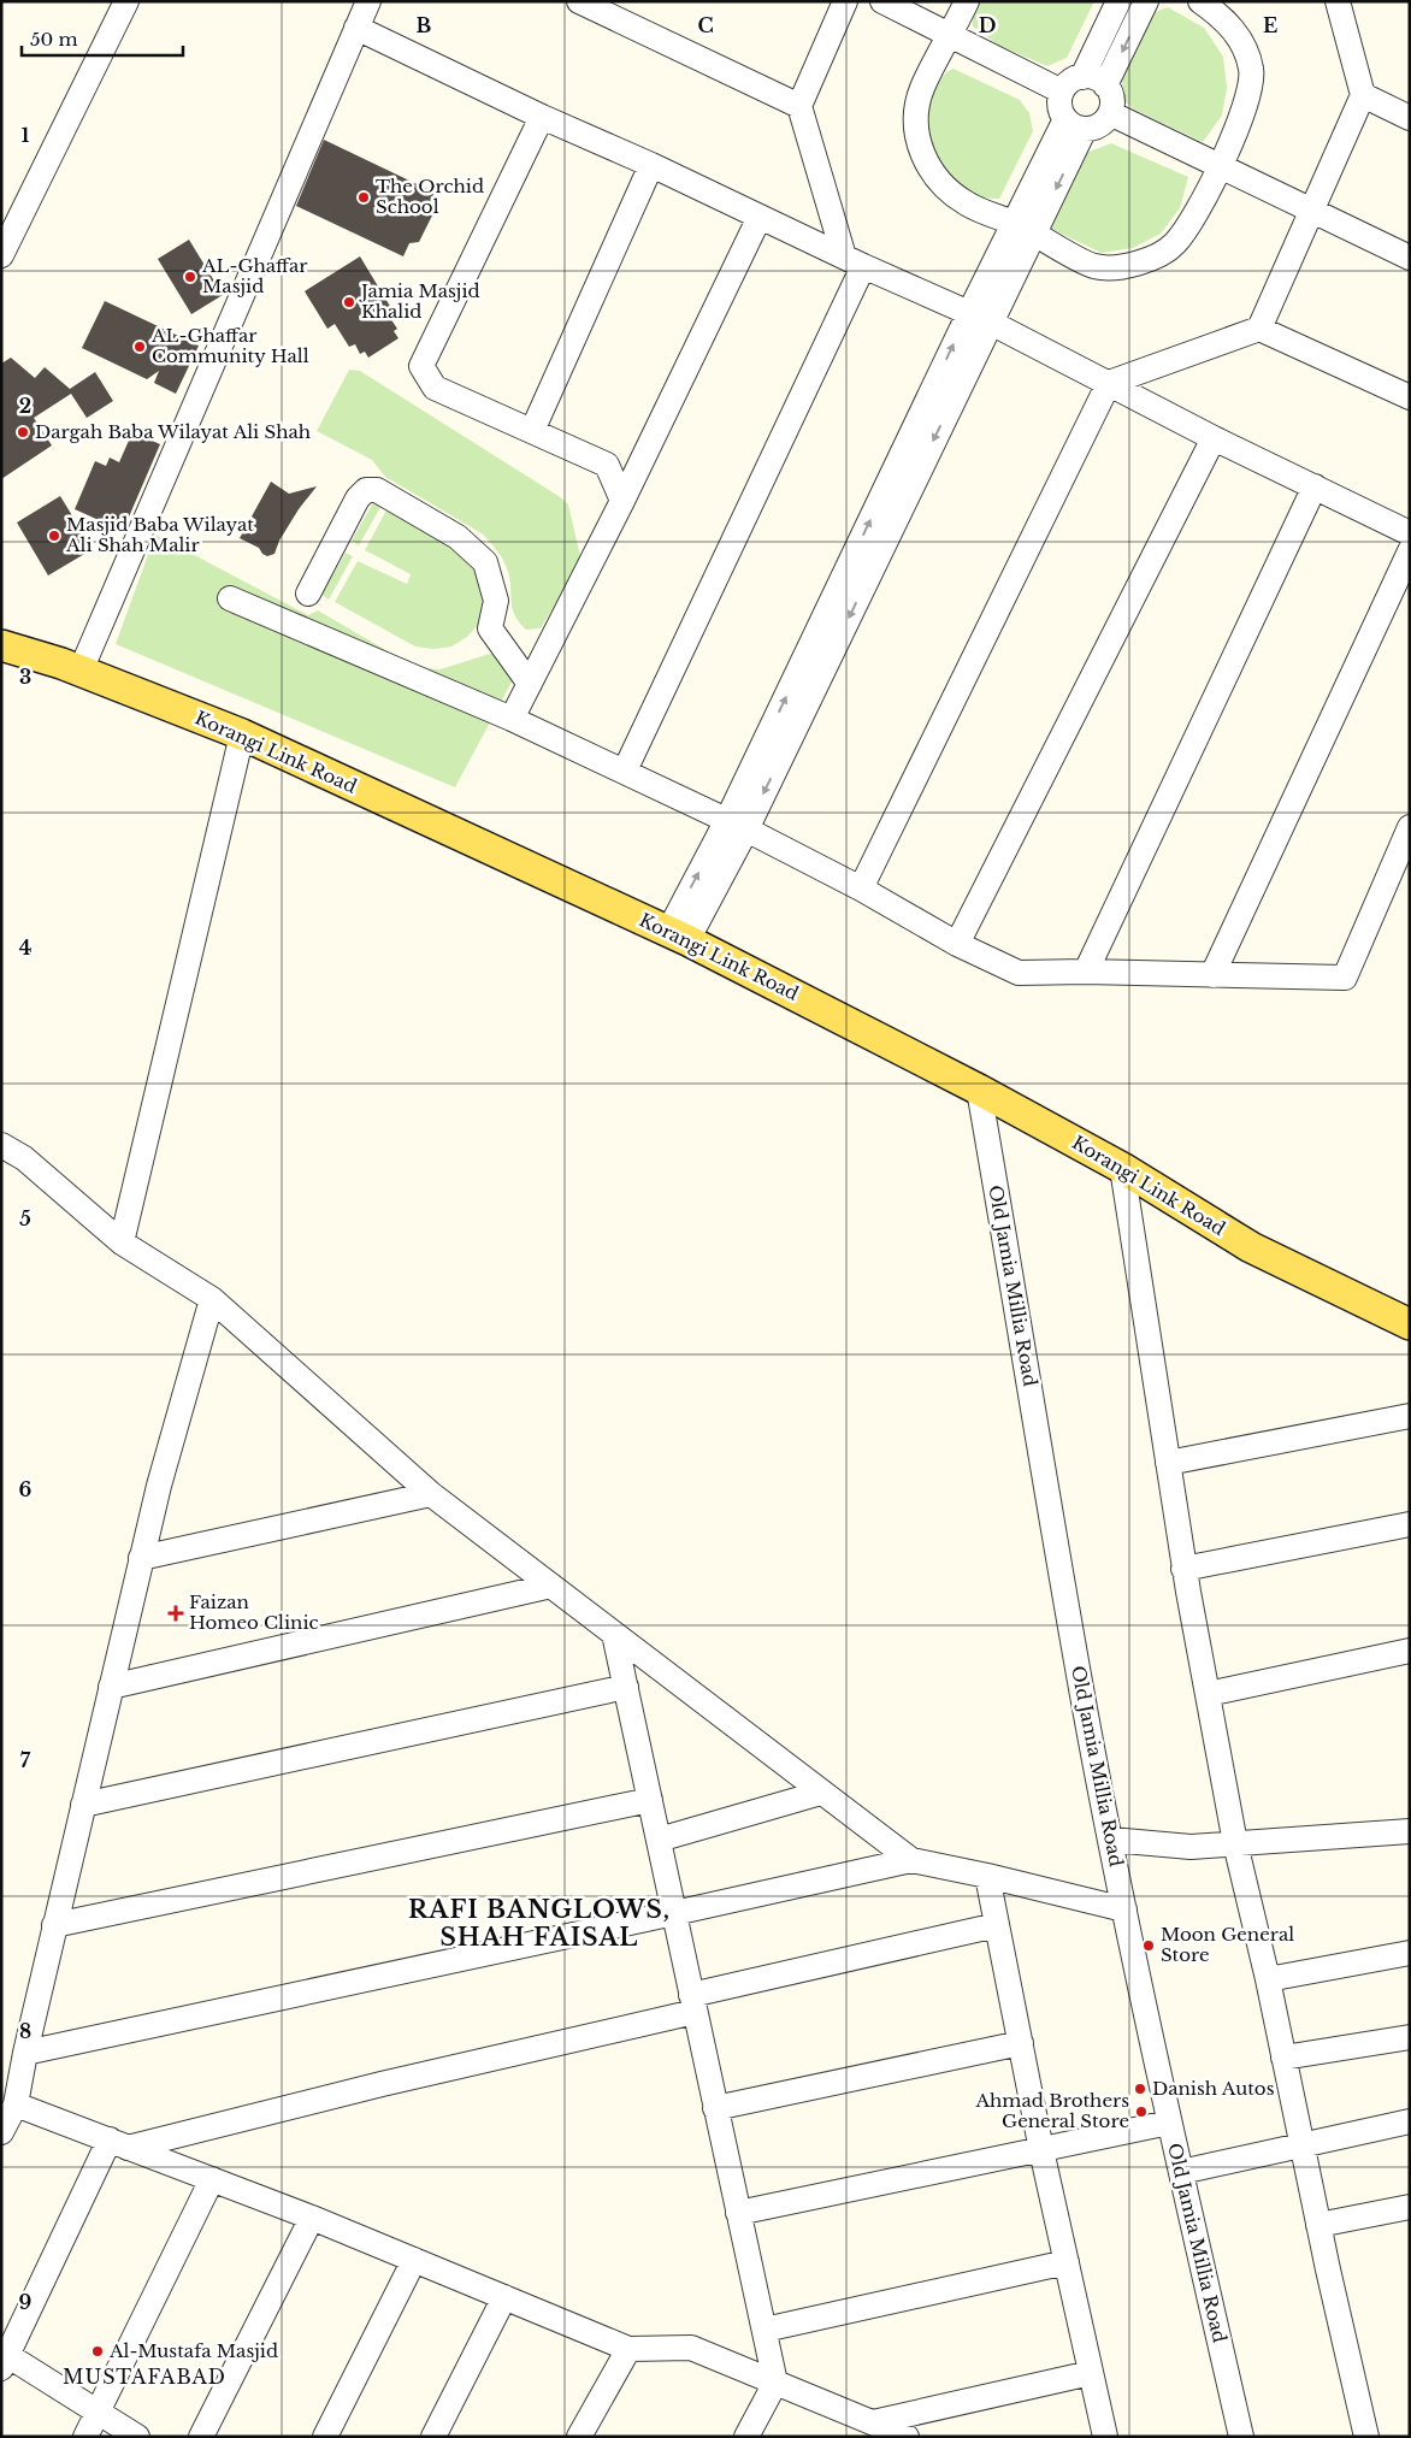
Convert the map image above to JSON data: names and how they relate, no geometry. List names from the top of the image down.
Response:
{
  "streets": {
    "main road": ["Korangi Link Road"],
    "street": ["Old Jamia Millia Road"]
  },
  "crossings": [
    ["Korangi Link Road", "Old Jamia Millia Road"]
  ],
  "districts": ["RAFI BANGLOWS, SHAH FAISAL", "MUSTAFABAD"],
  "places": {
    "other": [
      "The Orchid School",
      "AL-Ghaffar Masjid",
      "Jamia Masjid Khalid",
      "AL-Ghaffar Community Hall",
      "Dargah Baba Wilayat Ali Shah",
      "Masjid Baba Wilayat Ali Shah Malir",
      "Moon General Store",
      "Danish Autos",
      "Ahmad Brothers General Store",
      "Al-Mustafa Masjid"
    ],
    "health": ["Faizan Homeo Clinic"]
  },
  "scale_bar": "50 m",
  "grid": {
    "columns": [
      "B",
      "C",
      "D",
      "E"
    ],
    "rows": [
      "1",
      "2",
      "3",
      "4",
      "5",
      "6",
      "7",
      "8",
      "9"
    ]
  }
}
